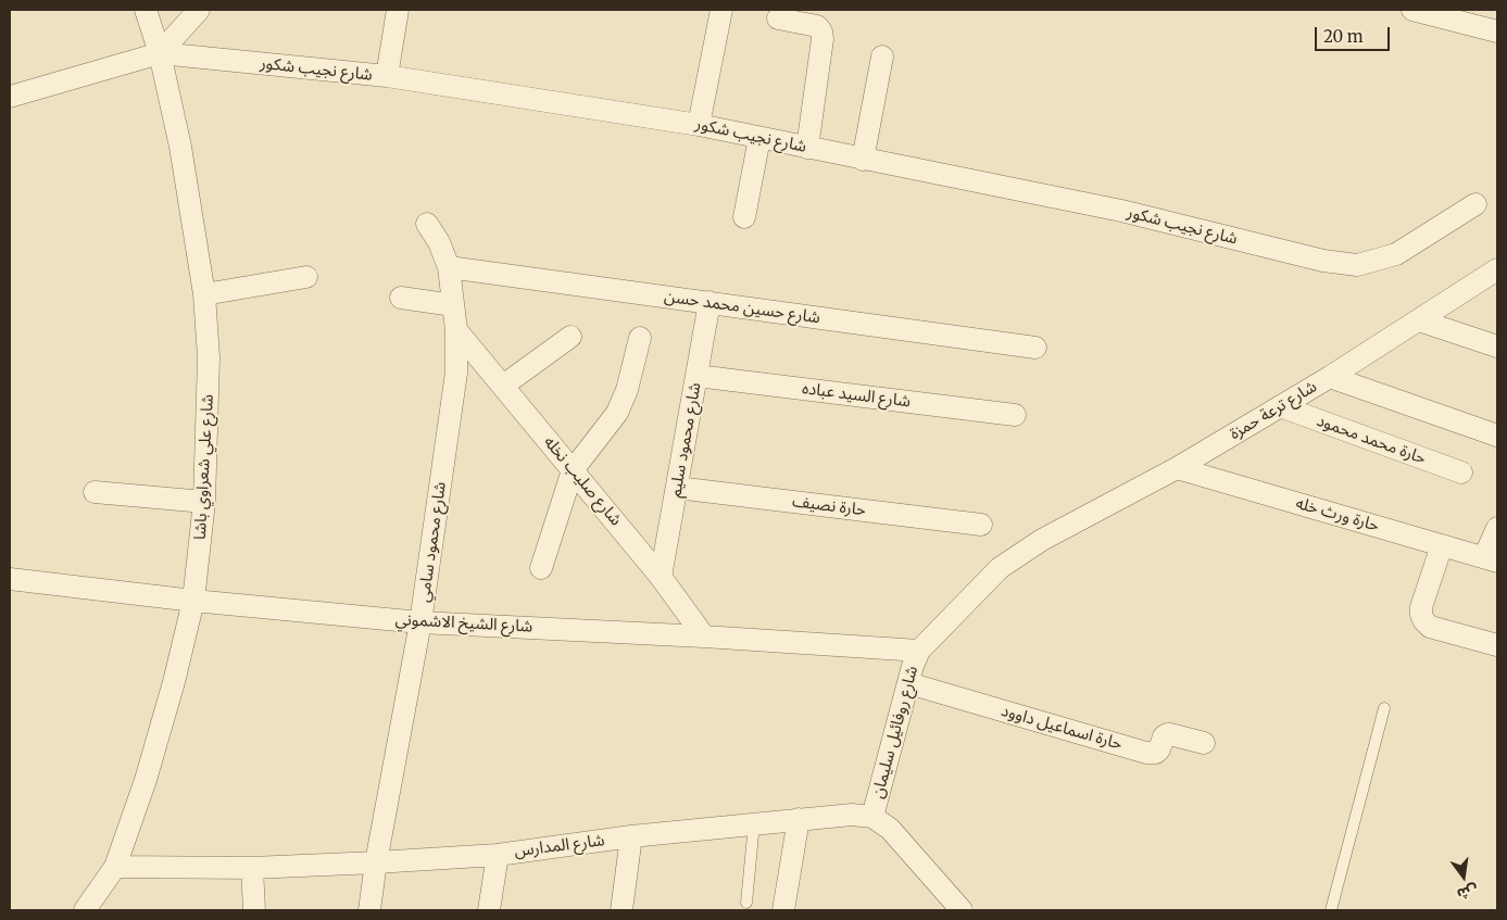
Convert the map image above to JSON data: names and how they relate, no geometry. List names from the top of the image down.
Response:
{
  "streets": {
    "street": [
      "شارع نجيب شكور",
      "شارع حسين محمد حسن",
      "شارع السيد عباده",
      "شارع ترعة حمزة",
      "شارع محمود سليم",
      "حارة محمد محمود",
      "شارع علي شعراوي باشا",
      "شارع صليب نخله",
      "حارة نصيف",
      "حارة ورث خله",
      "شارع محمود سامي",
      "شارع الشيخ الاشموني",
      "حارة اسماعيل داوود",
      "شارع روفائيل سليمان",
      "شارع المدارس"
    ]
  },
  "crossings": [
    ["شارع نجيب شكور", "شارع علي شعراوي باشا"],
    ["شارع حسين محمد حسن", "شارع محمود سليم"],
    ["شارع حسين محمد حسن", "شارع محمود سامي"],
    ["شارع السيد عباده", "شارع محمود سليم"],
    ["شارع ترعة حمزة", "حارة محمد محمود"],
    ["شارع ترعة حمزة", "حارة ورث خله"],
    ["شارع ترعة حمزة", "شارع روفائيل سليمان"],
    ["شارع محمود سليم", "شارع صليب نخله"],
    ["شارع محمود سليم", "حارة نصيف"],
    ["شارع علي شعراوي باشا", "شارع الشيخ الاشموني"],
    ["شارع علي شعراوي باشا", "شارع المدارس"],
    ["شارع صليب نخله", "شارع محمود سامي"],
    ["شارع صليب نخله", "شارع الشيخ الاشموني"],
    ["شارع محمود سامي", "شارع الشيخ الاشموني"],
    ["شارع محمود سامي", "شارع المدارس"],
    ["شارع الشيخ الاشموني", "شارع روفائيل سليمان"],
    ["حارة اسماعيل داوود", "شارع روفائيل سليمان"],
    ["شارع روفائيل سليمان", "شارع المدارس"]
  ],
  "scale_bar": "20 m",
  "north": "bottom"
}
